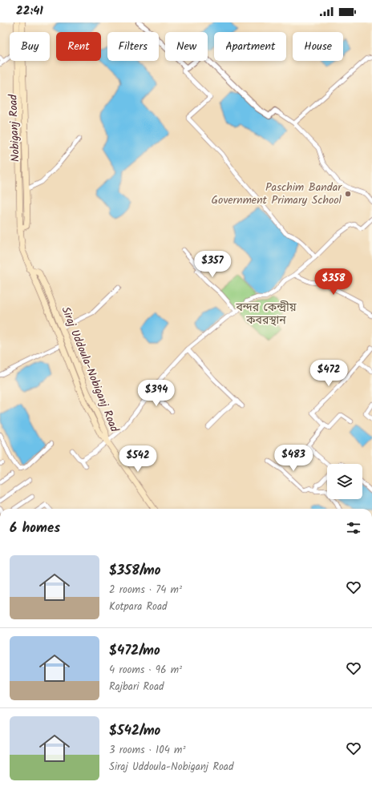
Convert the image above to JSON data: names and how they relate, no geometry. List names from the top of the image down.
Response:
{
  "streets": {
    "main road": ["Nobiganj Road", "Siraj Uddoula-Nobiganj Road"]
  },
  "crossings": [
    ["Nobiganj Road", "Siraj Uddoula-Nobiganj Road"]
  ],
  "parks": ["বন্দর কেন্দ্রীয় কবরস্থান"],
  "places": ["Paschim Bandar Government Primary School"],
  "page": {
    "status": "22:41",
    "chip": [
      "Buy",
      "Rent",
      "Filters",
      "New",
      "Apartment",
      "House"
    ],
    "price": [
      "$357",
      "$358",
      "$472",
      "$394",
      "$483",
      "$542"
    ],
    "heading": "6 homes",
    "list": [
      {
        "name": "$358/mo",
        "note": "2 rooms · 74 m² · Kotpara Road"
      },
      {
        "name": "$472/mo",
        "note": "4 rooms · 96 m² · Rajbari Road"
      },
      {
        "name": "$542/mo",
        "note": "3 rooms · 104 m² · Siraj Uddoula-Nobiganj Road"
      }
    ]
  }
}
